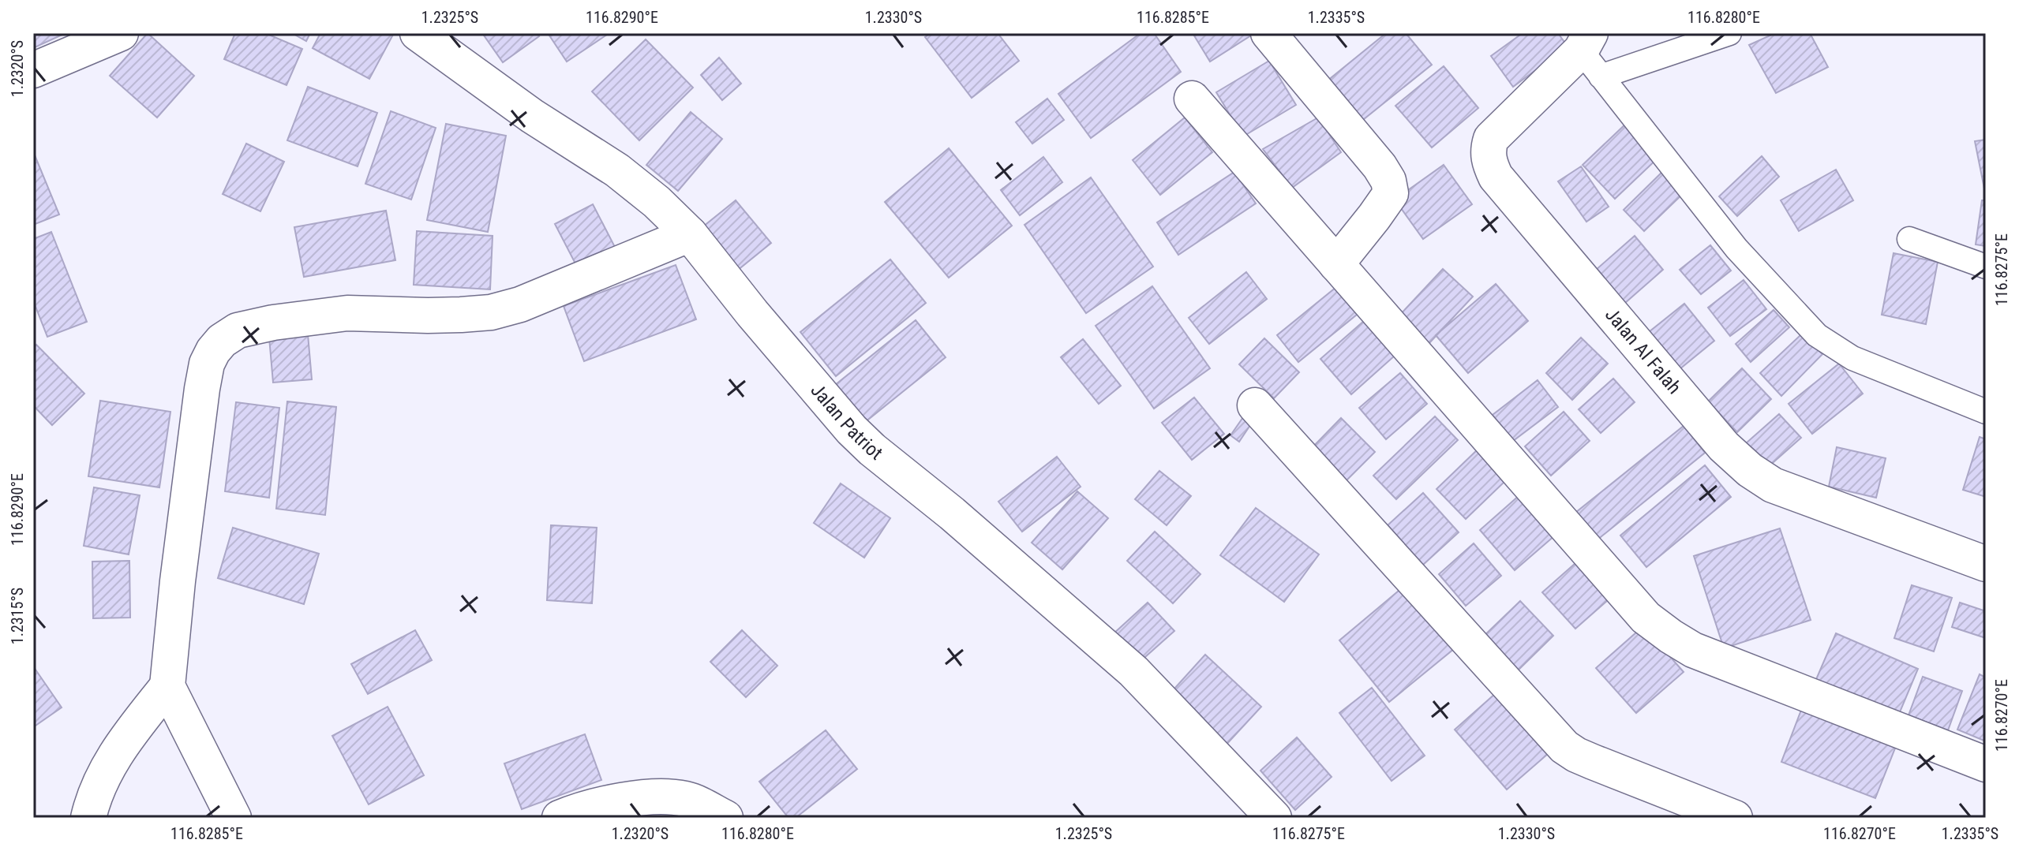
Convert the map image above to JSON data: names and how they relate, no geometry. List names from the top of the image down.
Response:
{
  "streets": {
    "street": ["Jalan Al Falah", "Jalan Patriot"]
  },
  "coordinates": [
    "1.2325°S",
    "116.8290°E",
    "1.2330°S",
    "116.8285°E",
    "1.2335°S",
    "116.8280°E",
    "1.2320°S",
    "116.8275°E",
    "1.2315°S",
    "116.8270°E"
  ]
}
